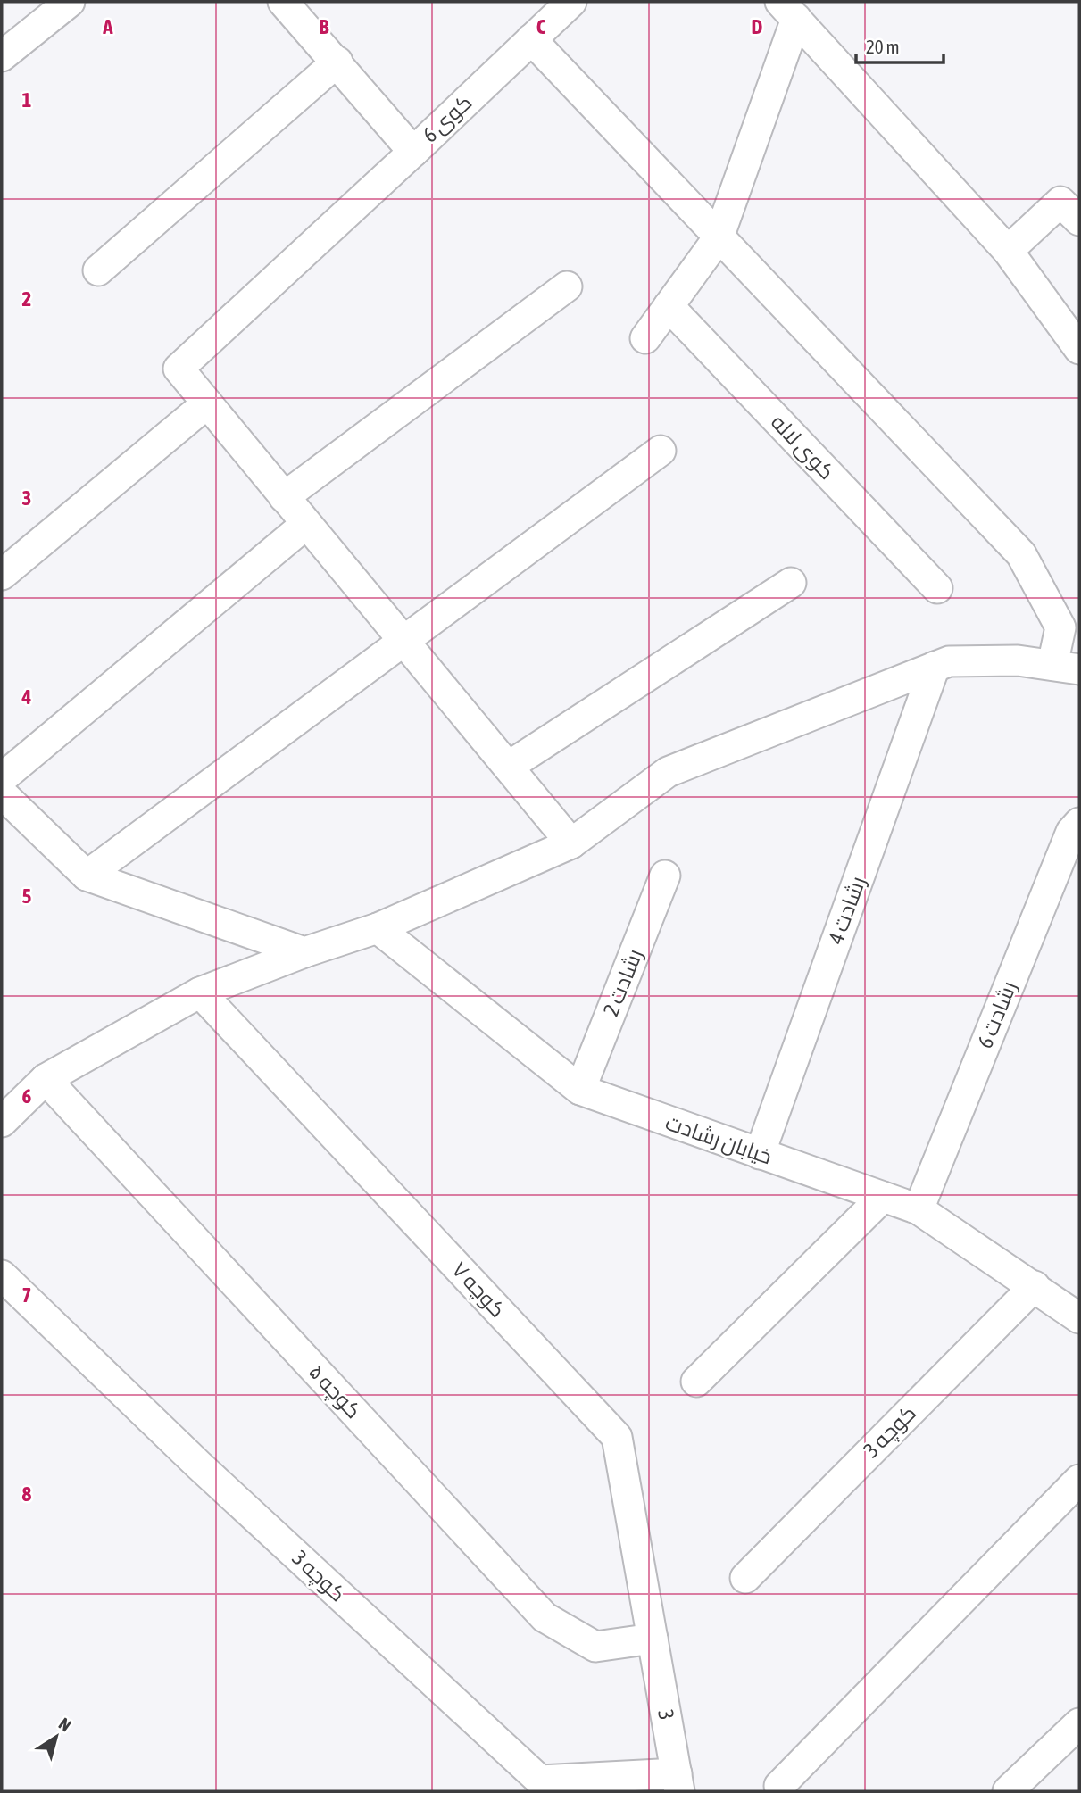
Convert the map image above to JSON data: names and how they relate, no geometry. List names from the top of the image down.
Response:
{
  "streets": {
    "street": [
      "کوی 6",
      "کوی لاله",
      "رشادت 4",
      "رشادت 2",
      "رشادت 6",
      "خیابان رشادت",
      "کوچه ۷",
      "کوچه ۵",
      "کوچه 3",
      "3"
    ]
  },
  "crossings": [
    ["رشادت 4", "خیابان رشادت"],
    ["رشادت 2", "خیابان رشادت"],
    ["رشادت 6", "خیابان رشادت"],
    ["خیابان رشادت", "کوچه 3"],
    ["کوچه ۷", "کوچه ۵"],
    ["کوچه ۷", "3"],
    ["کوچه ۵", "3"],
    ["کوچه 3", "3"]
  ],
  "scale_bar": "20 m",
  "north": "top right",
  "grid": {
    "columns": [
      "A",
      "B",
      "C",
      "D"
    ],
    "rows": [
      "1",
      "2",
      "3",
      "4",
      "5",
      "6",
      "7",
      "8"
    ]
  }
}
